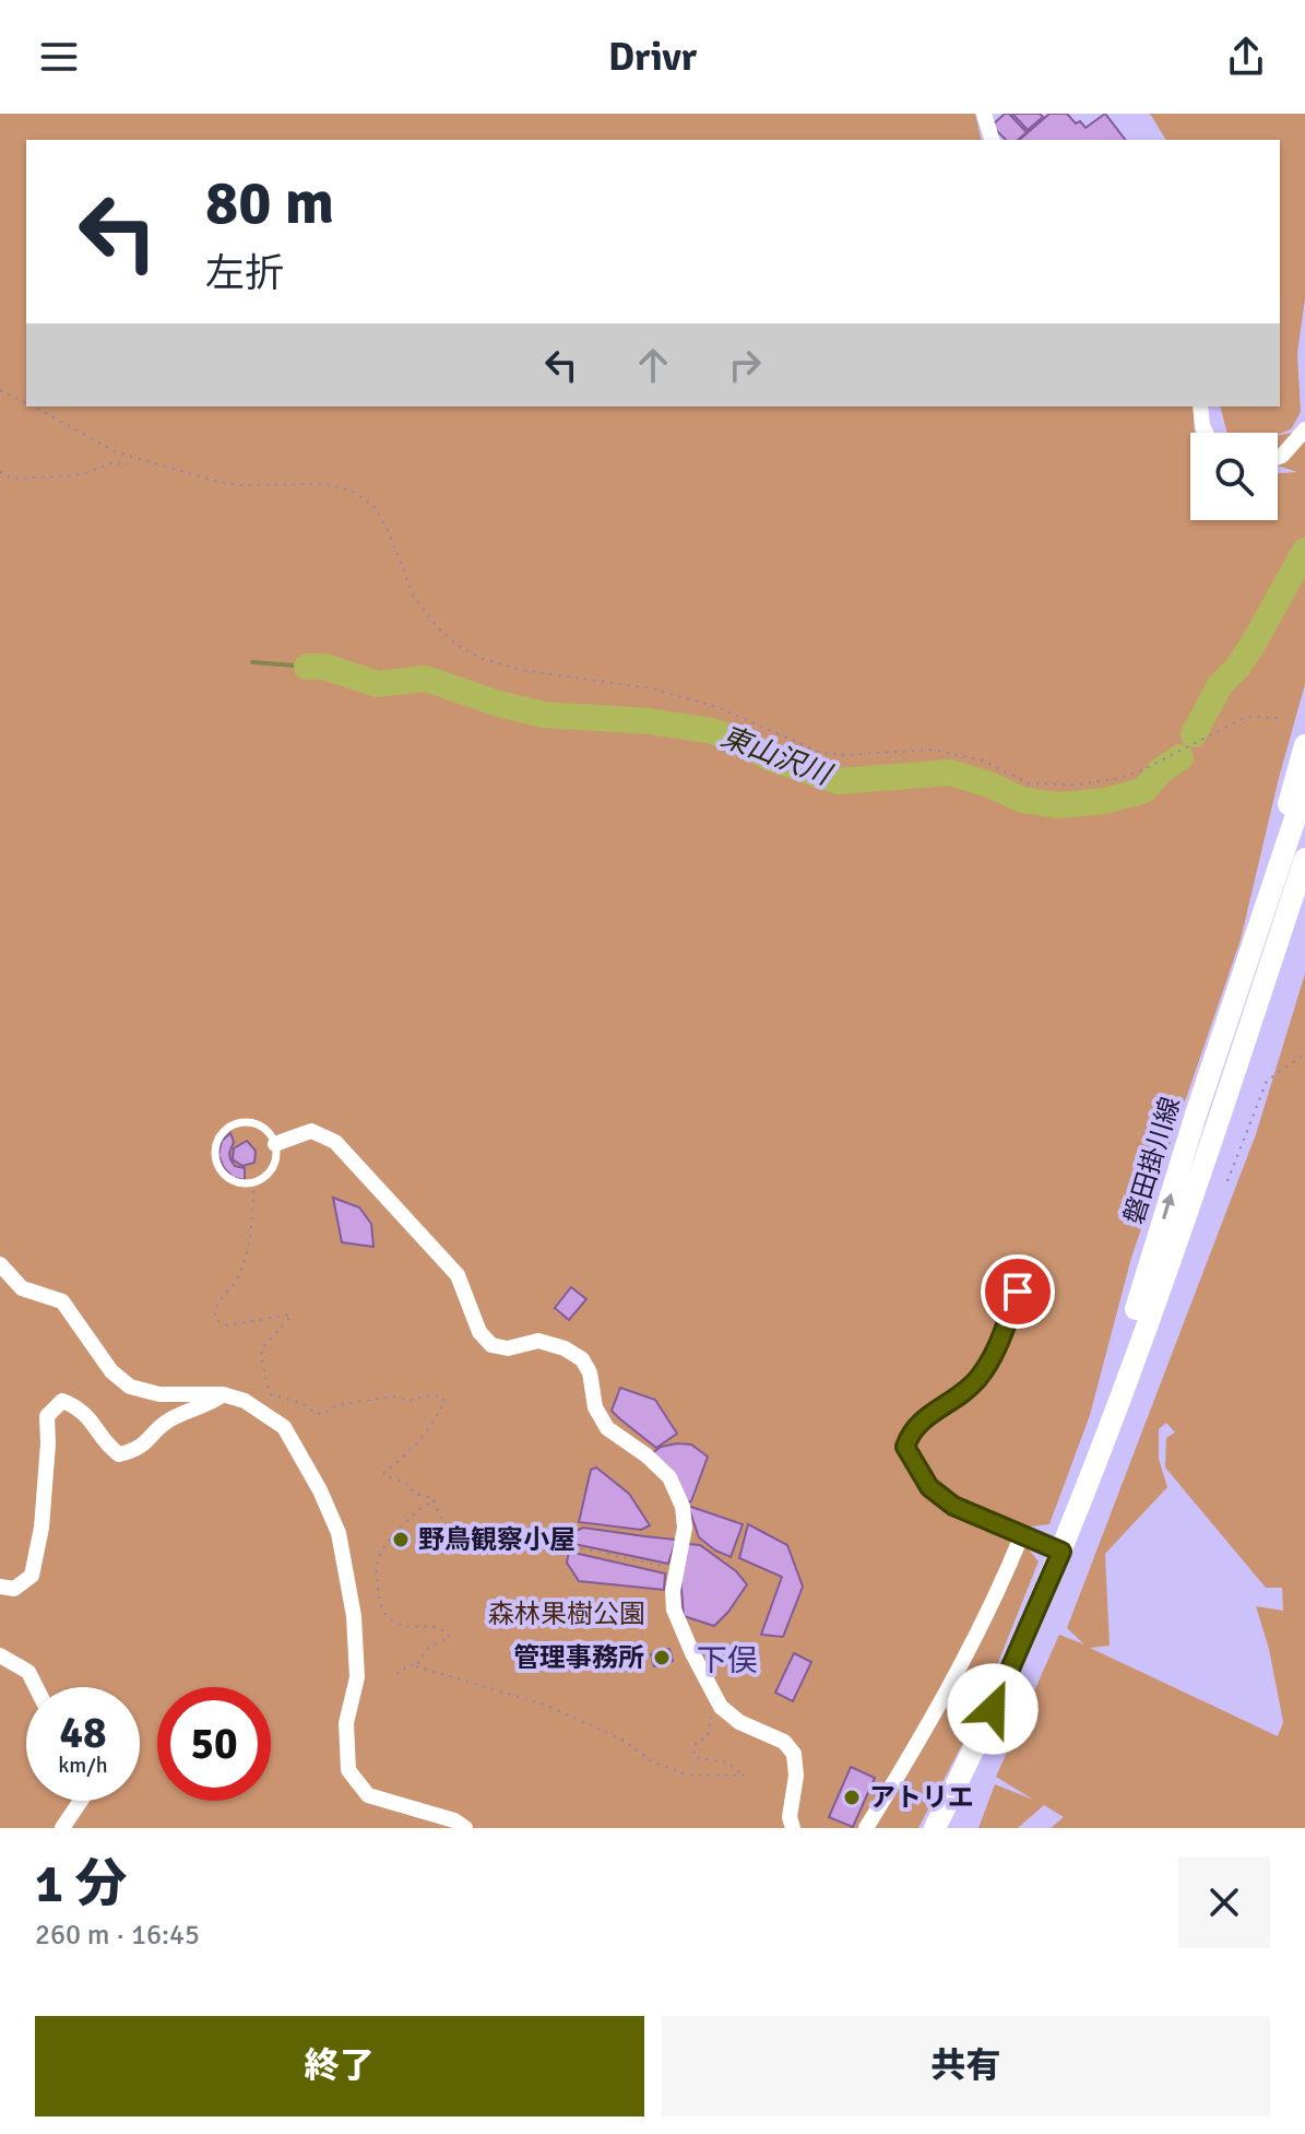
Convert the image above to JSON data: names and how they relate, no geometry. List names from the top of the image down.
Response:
{
  "streets": {
    "main road": ["磐田掛川線"]
  },
  "districts": ["下俣"],
  "water": ["東山沢川"],
  "parks": ["森林果樹公園"],
  "places": ["野鳥観察小屋", "管理事務所", "アトリエ"],
  "page": {
    "header": "Drivr",
    "turn": ["80 m", "左折"],
    "speed": "48 km/h",
    "limit": "50",
    "heading": ["1 分", "260 m · 16:45"],
    "buttons": ["終了", "共有"]
  }
}
